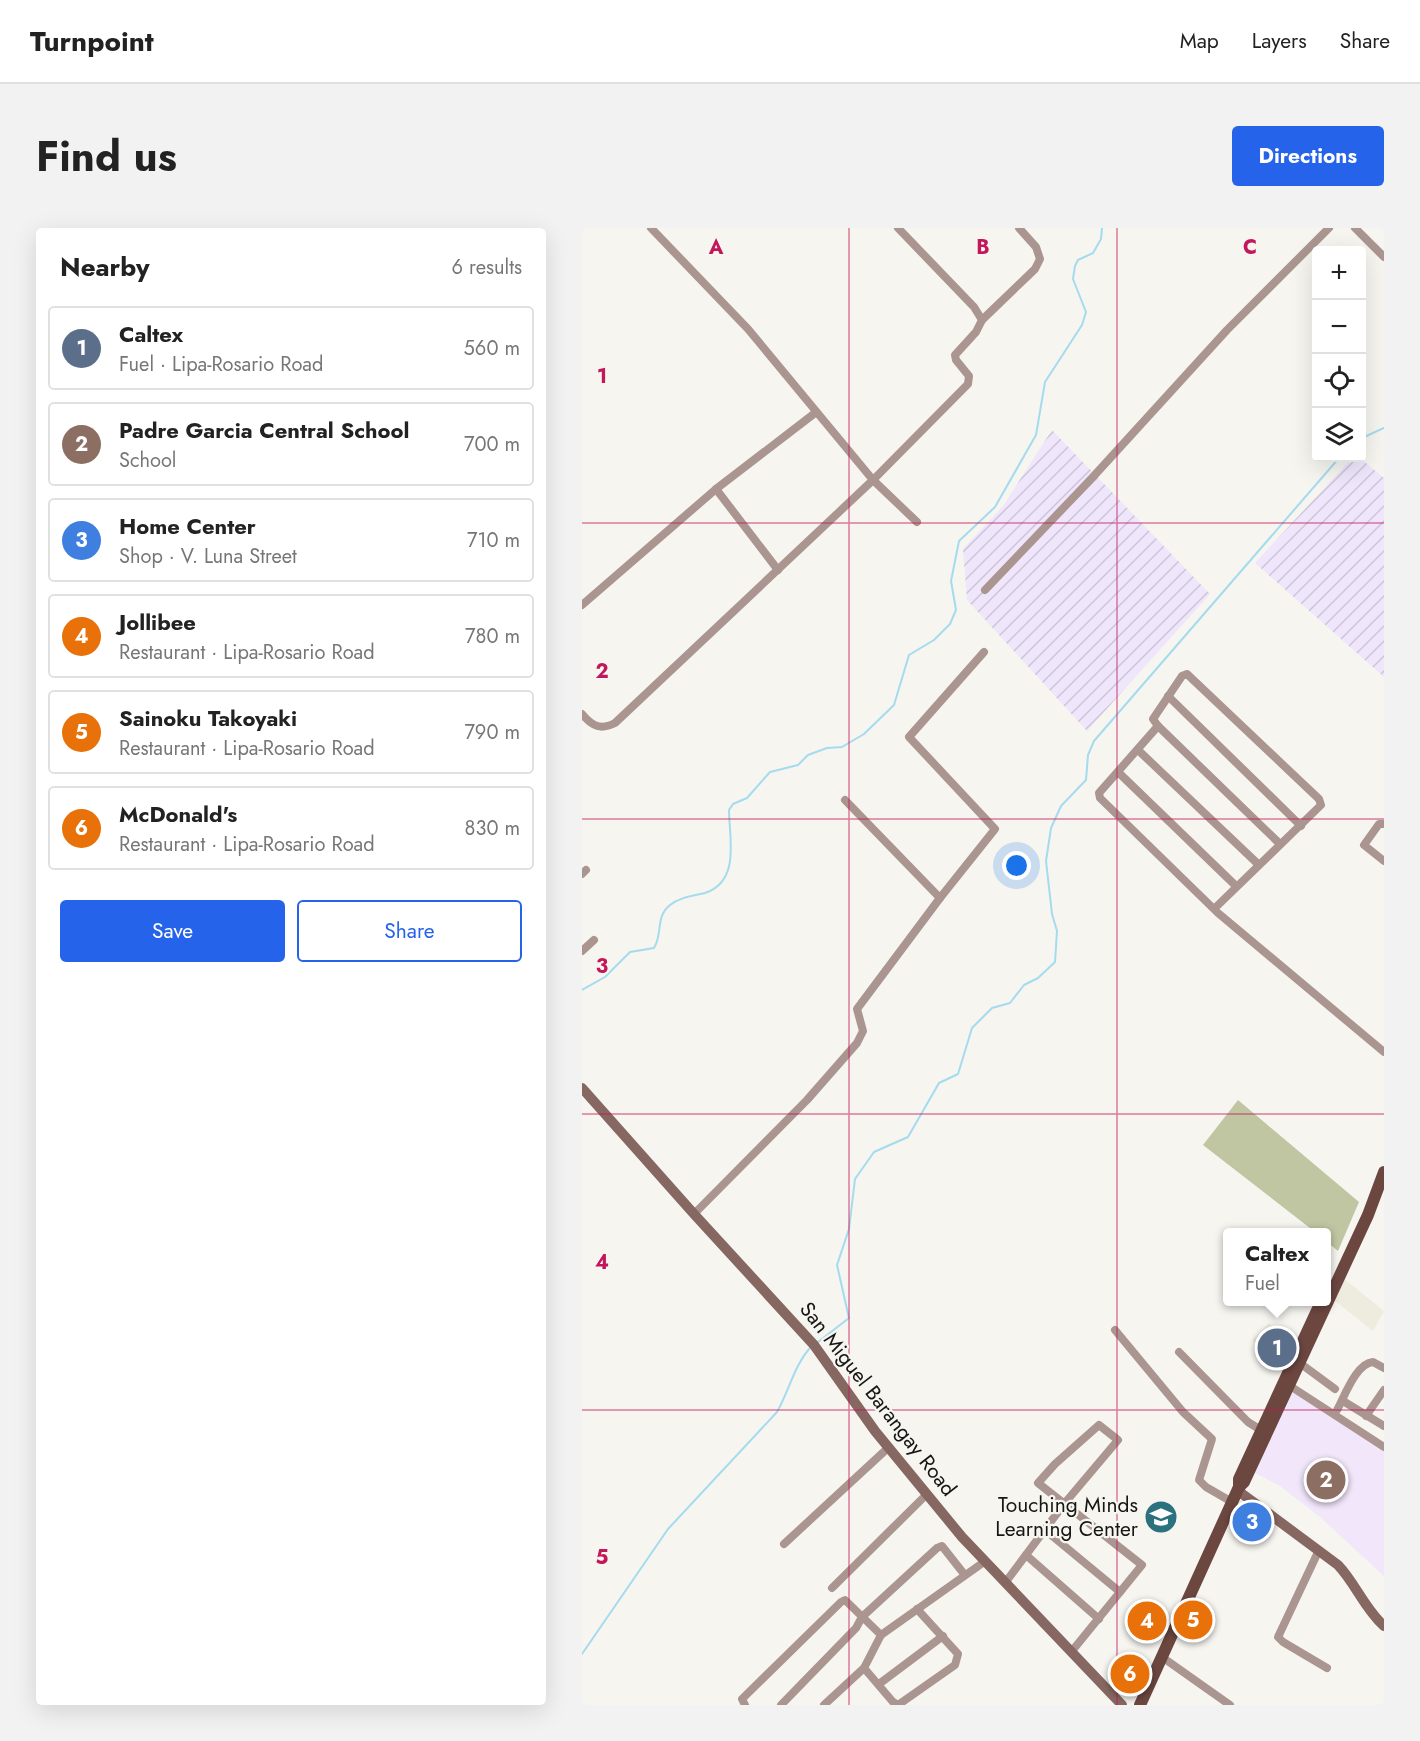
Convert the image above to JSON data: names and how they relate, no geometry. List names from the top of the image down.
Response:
{
  "streets": {
    "street": ["San Miguel Barangay Road"]
  },
  "places": {
    "school or university": ["Touching Minds Learning Center"]
  },
  "page": {
    "header": "Turnpoint",
    "nav": ["Map", "Layers", "Share"],
    "title": "Find us",
    "buttons": [
      "Directions",
      ["Save", "Share"]
    ],
    "heading": ["Nearby", "6 results"],
    "map_buttons": ["+", "−"],
    "list": [
      {
        "mark": "1",
        "name": "Caltex",
        "note": "Fuel · Lipa-Rosario Road",
        "value": "560 m"
      },
      {
        "mark": "2",
        "name": "Padre Garcia Central School",
        "note": "School",
        "value": "700 m"
      },
      {
        "mark": "3",
        "name": "Home Center",
        "note": "Shop · V. Luna Street",
        "value": "710 m"
      },
      {
        "mark": "4",
        "name": "Jollibee",
        "note": "Restaurant · Lipa-Rosario Road",
        "value": "780 m"
      },
      {
        "mark": "5",
        "name": "Sainoku Takoyaki",
        "note": "Restaurant · Lipa-Rosario Road",
        "value": "790 m"
      },
      {
        "mark": "6",
        "name": "McDonald's",
        "note": "Restaurant · Lipa-Rosario Road",
        "value": "830 m"
      }
    ],
    "popup": ["Caltex", "Fuel"],
    "pins": [
      "1",
      "2",
      "3",
      "5",
      "4",
      "6"
    ]
  },
  "grid": {
    "columns": ["A", "B", "C"],
    "rows": [
      "1",
      "2",
      "3",
      "4",
      "5"
    ]
  }
}
